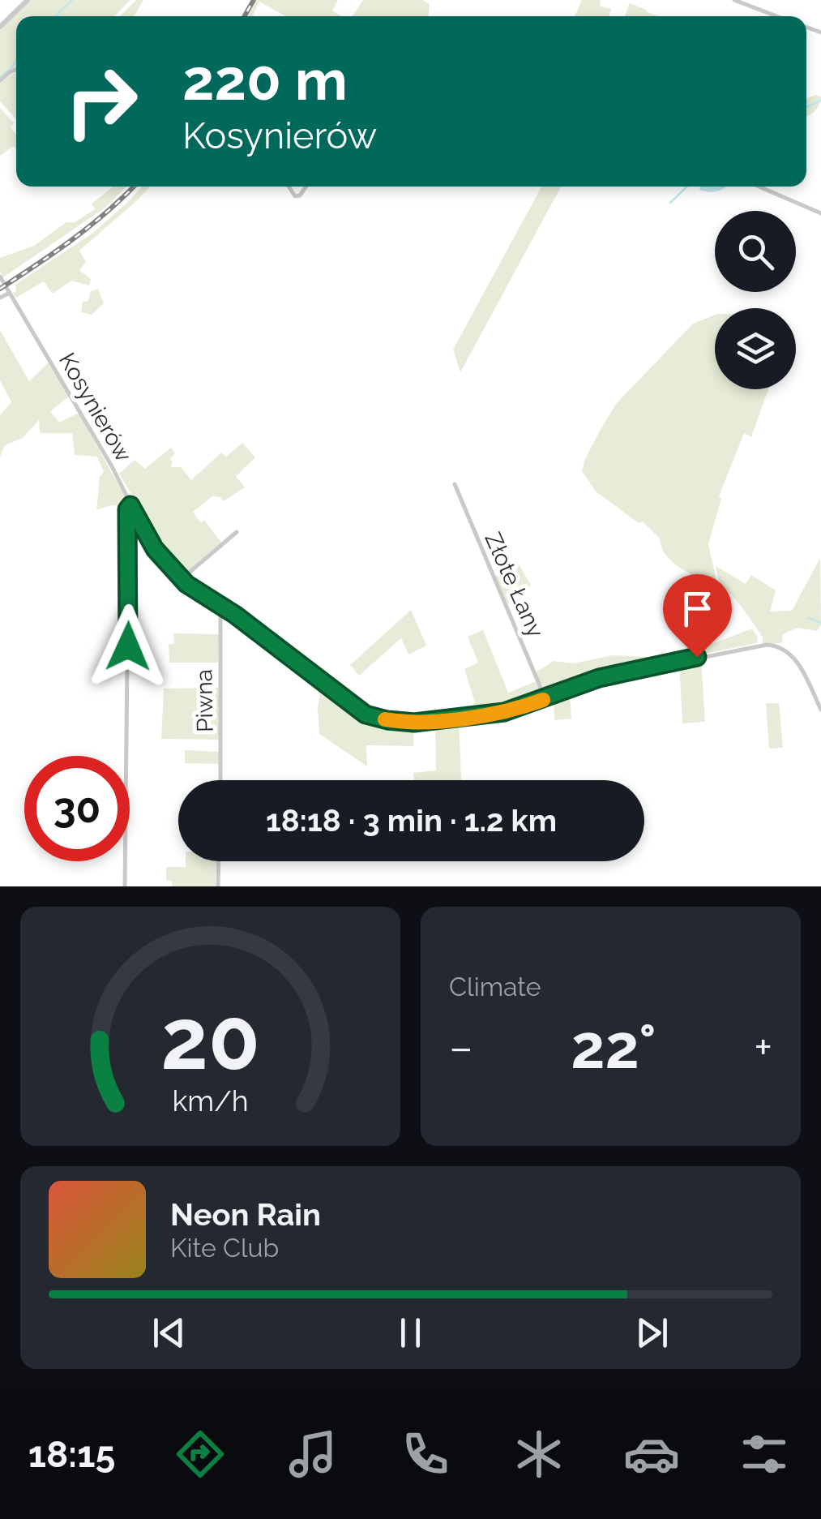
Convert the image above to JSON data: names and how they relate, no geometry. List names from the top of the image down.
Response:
{
  "streets": {
    "street": ["Kosynierów", "Złote Łany", "Piwna"]
  },
  "crossings": [
    ["Kosynierów", "Złote Łany"],
    ["Kosynierów", "Piwna"]
  ],
  "page": {
    "turn": ["220 m", "Kosynierów"],
    "limit": "30",
    "trip": "18:18 · 3 min · 1.2 km",
    "tile": "Climate",
    "heat": ["−", "22°", "+"],
    "song": ["Neon Rain", "Kite Club"],
    "tabs": "18:15",
    "gauge": ["20", "km/h"]
  }
}
